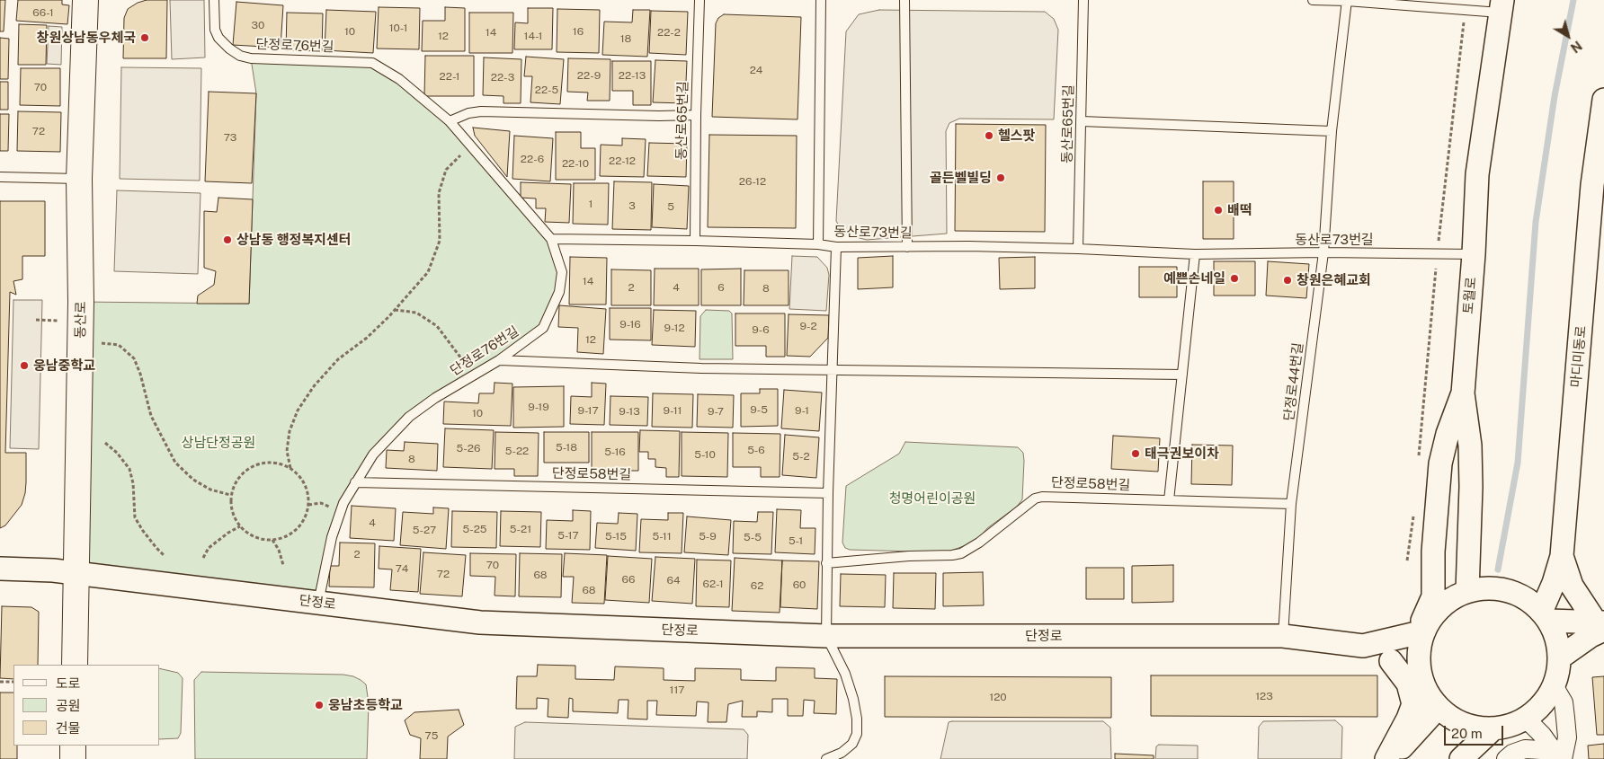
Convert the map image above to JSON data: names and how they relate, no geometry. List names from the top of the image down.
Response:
{
  "streets": {
    "main road": ["동산로"],
    "street": ["토월로", "마디미동로", "단정로"],
    "lane": [
      "단정로76번길",
      "동산로65번길",
      "동산로73번길",
      "단정로44번길",
      "단정로58번길"
    ]
  },
  "crossings": [
    ["단정로76번길", "동산로73번길"],
    ["단정로76번길", "단정로58번길"],
    ["단정로76번길", "단정로"],
    ["동산로65번길", "동산로73번길"],
    ["동산로73번길", "토월로"],
    ["동산로73번길", "단정로44번길"],
    ["토월로", "마디미동로"],
    ["토월로", "단정로"],
    ["동산로", "단정로"],
    ["마디미동로", "단정로"],
    ["단정로44번길", "단정로58번길"],
    ["단정로44번길", "단정로"]
  ],
  "parks": ["상남단정공원", "청명어린이공원"],
  "places": [
    "창원상남동우체국",
    "헬스팟",
    "골든벨빌딩",
    "배떡",
    "상남동 행정복지센터",
    "예쁜손네일",
    "창원은혜교회",
    "웅남중학교",
    "태극권보이차",
    "웅남초등학교"
  ],
  "house_numbers": [
    "66-1",
    "30",
    "10-1",
    "10",
    "16",
    "14",
    "22-2",
    "12",
    "14-1",
    "18",
    "24",
    "22-9",
    "22-13",
    "22-1",
    "22-3",
    "70",
    "22-5",
    "72",
    "73",
    "22-6",
    "22-12",
    "22-10",
    "26-12",
    "1",
    "3",
    "5",
    "14",
    "2",
    "4",
    "6",
    "8",
    "9-16",
    "9-2",
    "9-12",
    "9-6",
    "12",
    "9-19",
    "9-5",
    "9-17",
    "9-11",
    "9-1",
    "9-13",
    "9-7",
    "10",
    "5-18",
    "5-26",
    "5-6",
    "5-22",
    "5-16",
    "5-10",
    "5-2",
    "8",
    "4",
    "5-25",
    "5-21",
    "5-27",
    "5-17",
    "5-15",
    "5-11",
    "5-9",
    "5-5",
    "5-1",
    "2",
    "70",
    "74",
    "72",
    "68",
    "66",
    "64",
    "62-1",
    "60",
    "62",
    "68",
    "117",
    "123",
    "120",
    "75"
  ],
  "legend": ["도로", "공원", "건물"],
  "scale_bar": "20 m",
  "north": "bottom right"
}
